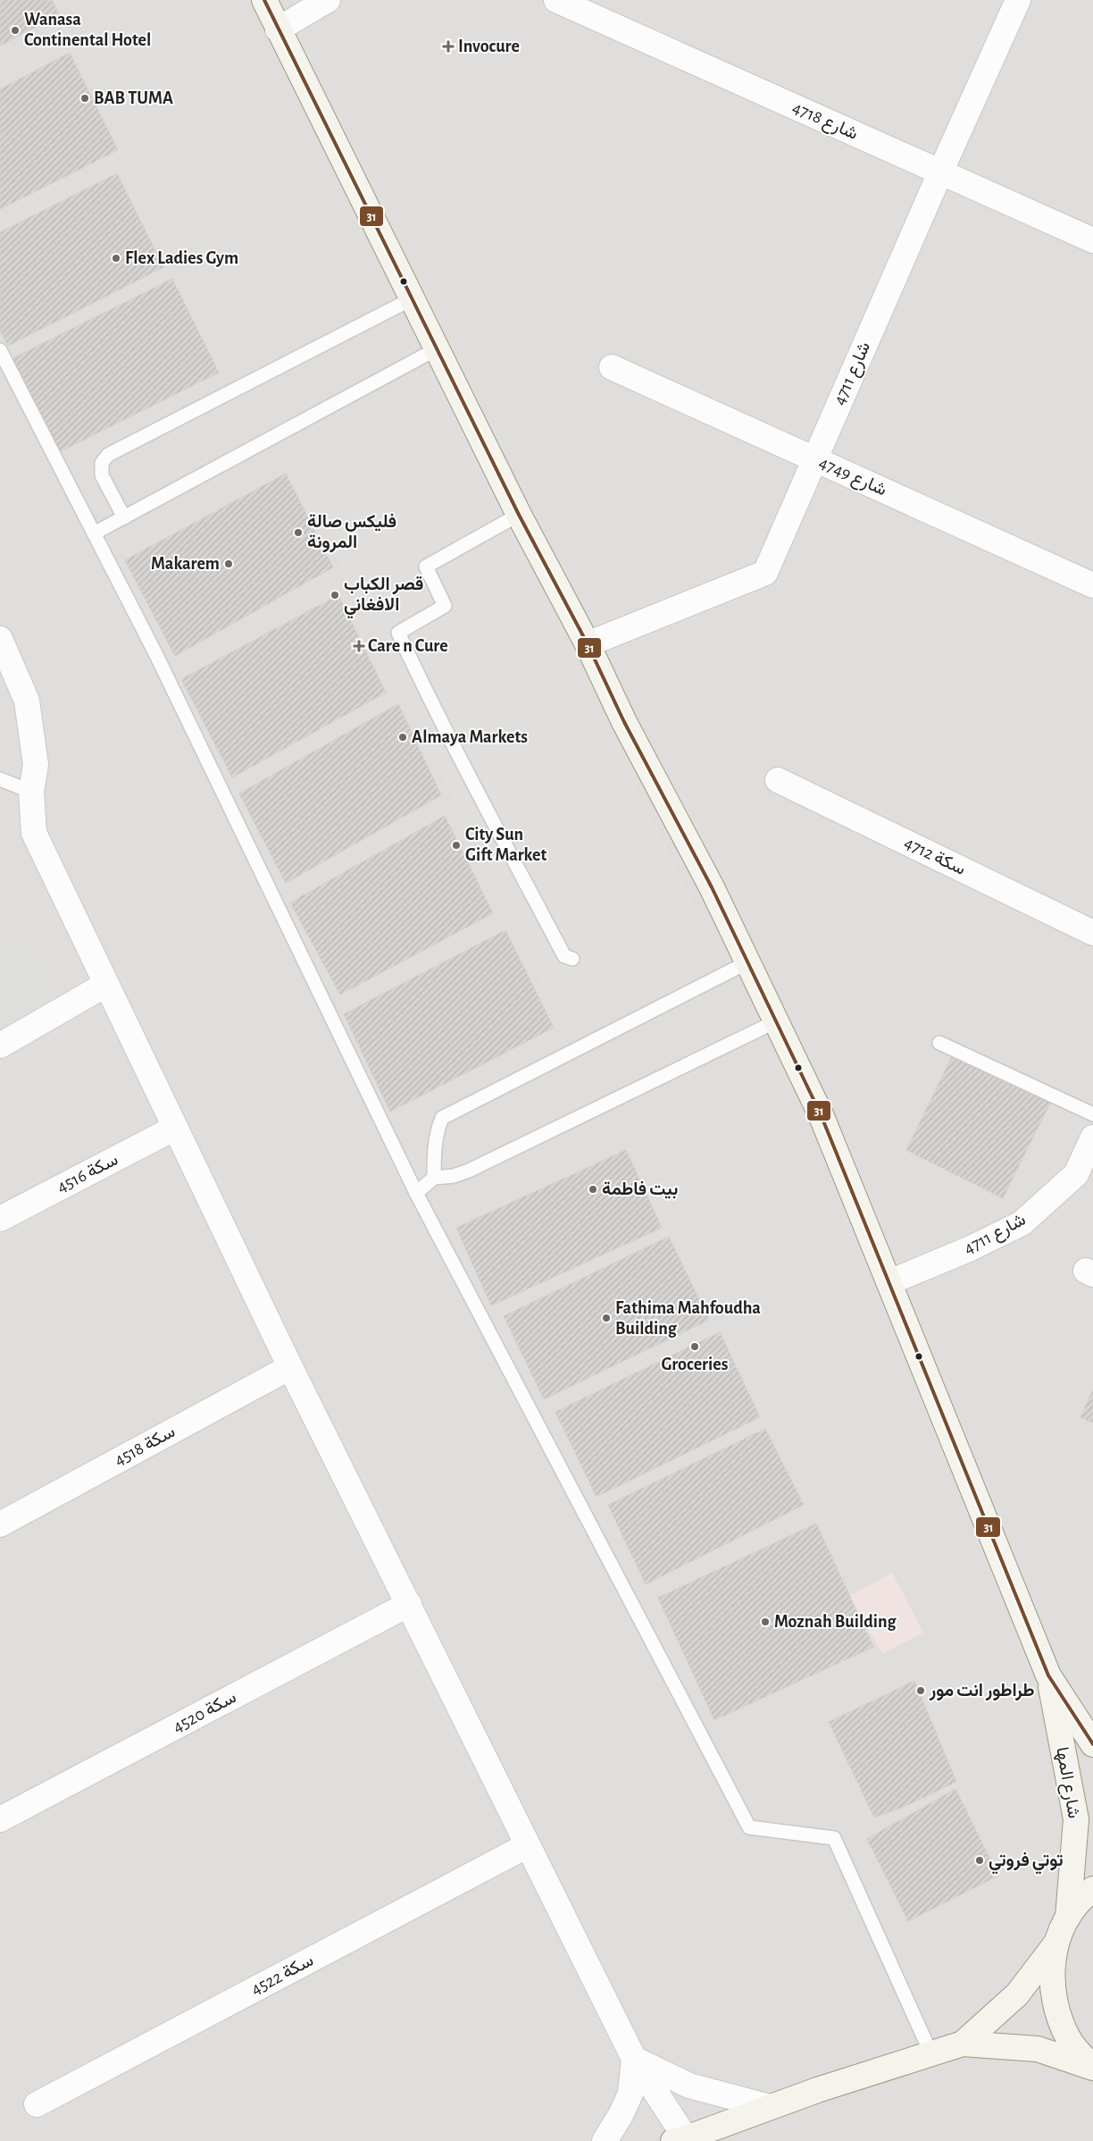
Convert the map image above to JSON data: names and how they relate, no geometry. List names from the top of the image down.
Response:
{
  "streets": {
    "street": [
      "4718 شارع",
      "4711 شارع",
      "4749 شارع",
      "سكة 4712",
      "سكة 4516",
      "سكة 4518",
      "سكة 4520",
      "شارع المها",
      "سكة 4522"
    ]
  },
  "crossings": [
    ["4718 شارع", "4711 شارع"],
    ["4711 شارع", "4749 شارع"],
    ["4711 شارع", "شارع المها"]
  ],
  "places": {
    "other": [
      "Wanasa Continental Hotel",
      "BAB TUMA",
      "Flex Ladies Gym",
      "فليكس صالة المرونة",
      "Makarem",
      "قصر الكباب الافغاني",
      "Almaya Markets",
      "City Sun Gift Market",
      "بيت فاطمة",
      "Fathima Mahfoudha Building",
      "Groceries",
      "Moznah Building",
      "طراطور انت مور",
      "توتي فروتي"
    ],
    "health": ["Invocure", "Care n Cure"]
  },
  "lines": ["transit line 31"]
}
